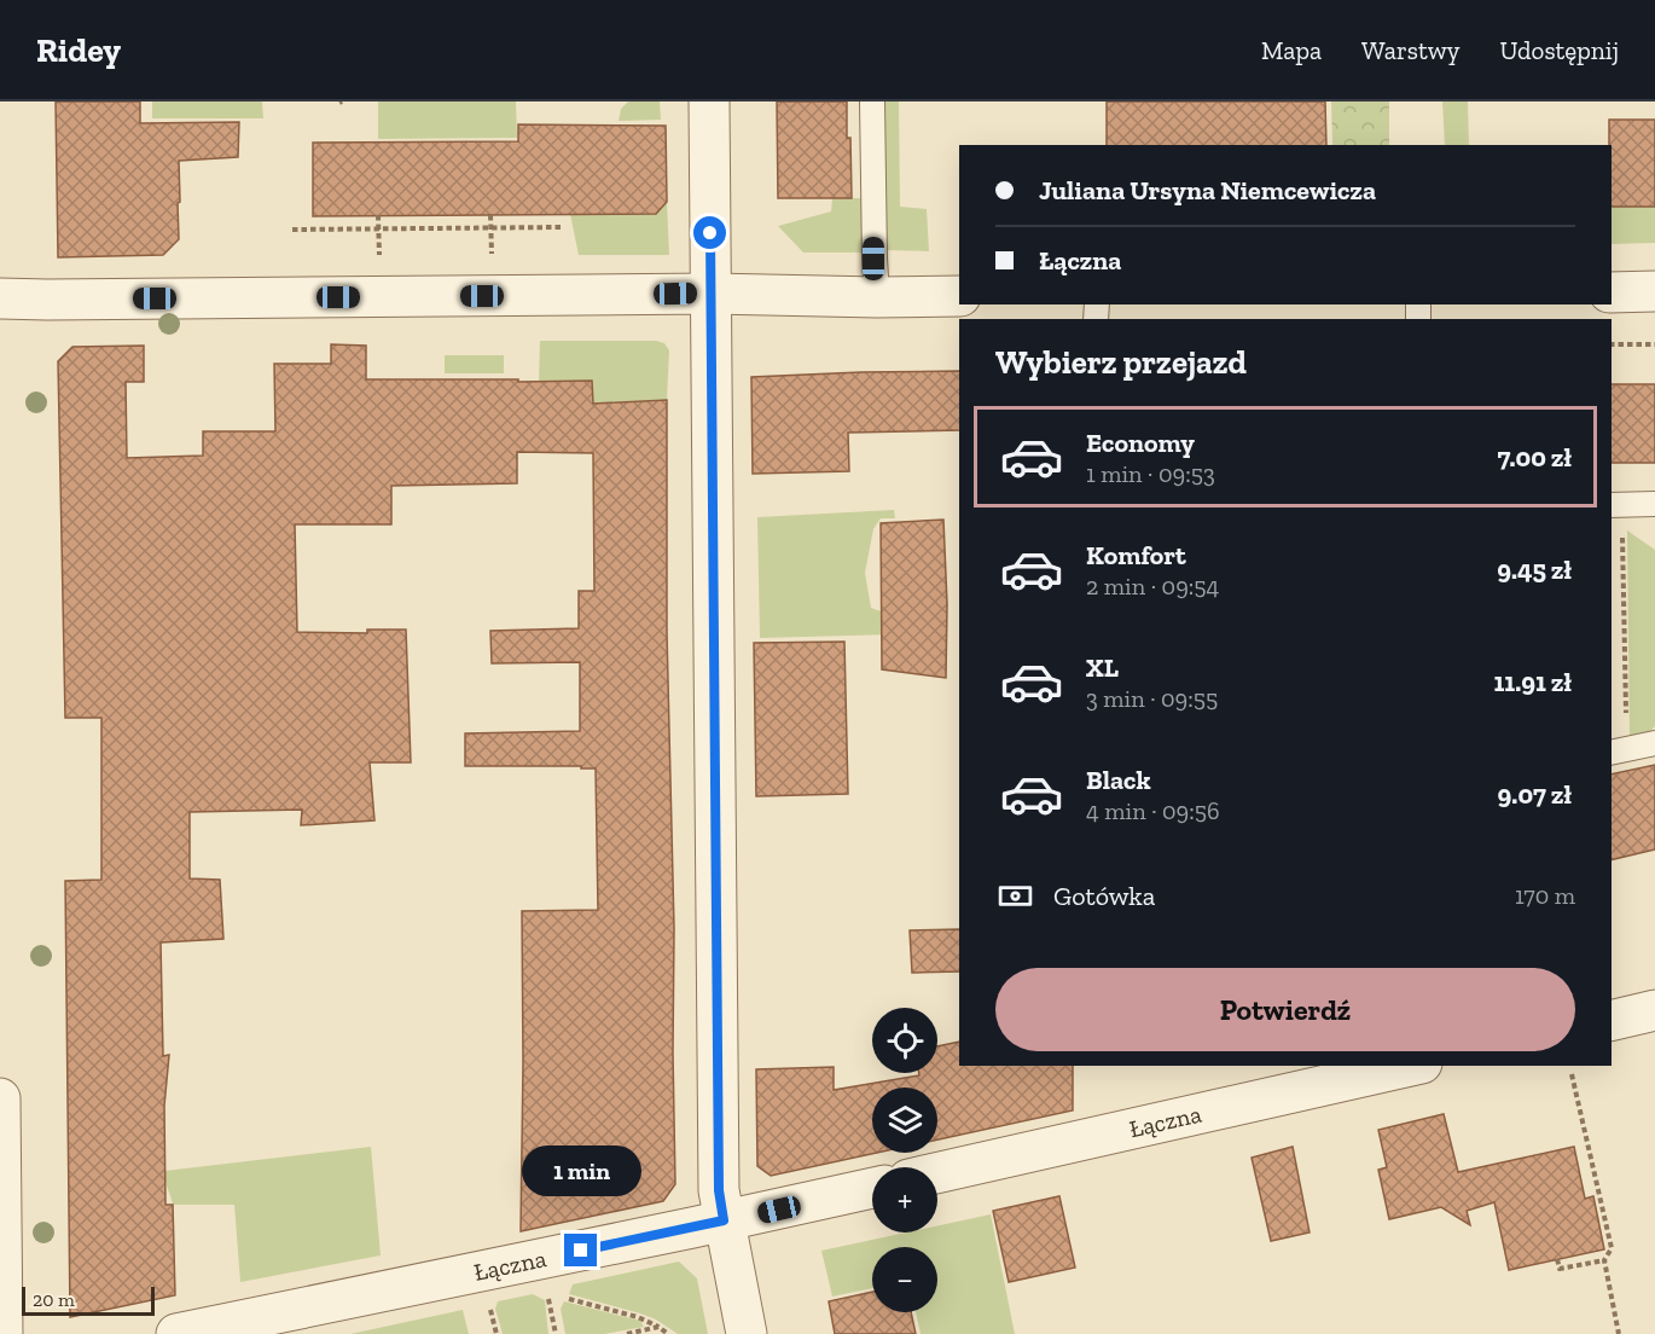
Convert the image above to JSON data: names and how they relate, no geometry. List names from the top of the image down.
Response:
{
  "streets": {
    "street": ["Łączna"]
  },
  "scale_bar": "20 m",
  "page": {
    "header": "Ridey",
    "nav": ["Mapa", "Warstwy", "Udostępnij"],
    "banner": ["Juliana Ursyna Niemcewicza", "Łączna"],
    "heading": "Wybierz przejazd",
    "list": [
      {
        "name": "Economy",
        "note": "1 min · 09:53",
        "value": "7.00 zł"
      },
      {
        "name": "Komfort",
        "note": "2 min · 09:54",
        "value": "9.45 zł"
      },
      {
        "name": "XL",
        "note": "3 min · 09:55",
        "value": "11.91 zł"
      },
      {
        "name": "Black",
        "note": "4 min · 09:56",
        "value": "9.07 zł"
      }
    ],
    "pay": ["Gotówka", "170 m"],
    "buttons": "Potwierdź",
    "map_buttons": ["+", "−"],
    "bubble": "1 min",
    "scale": "20 m"
  }
}
